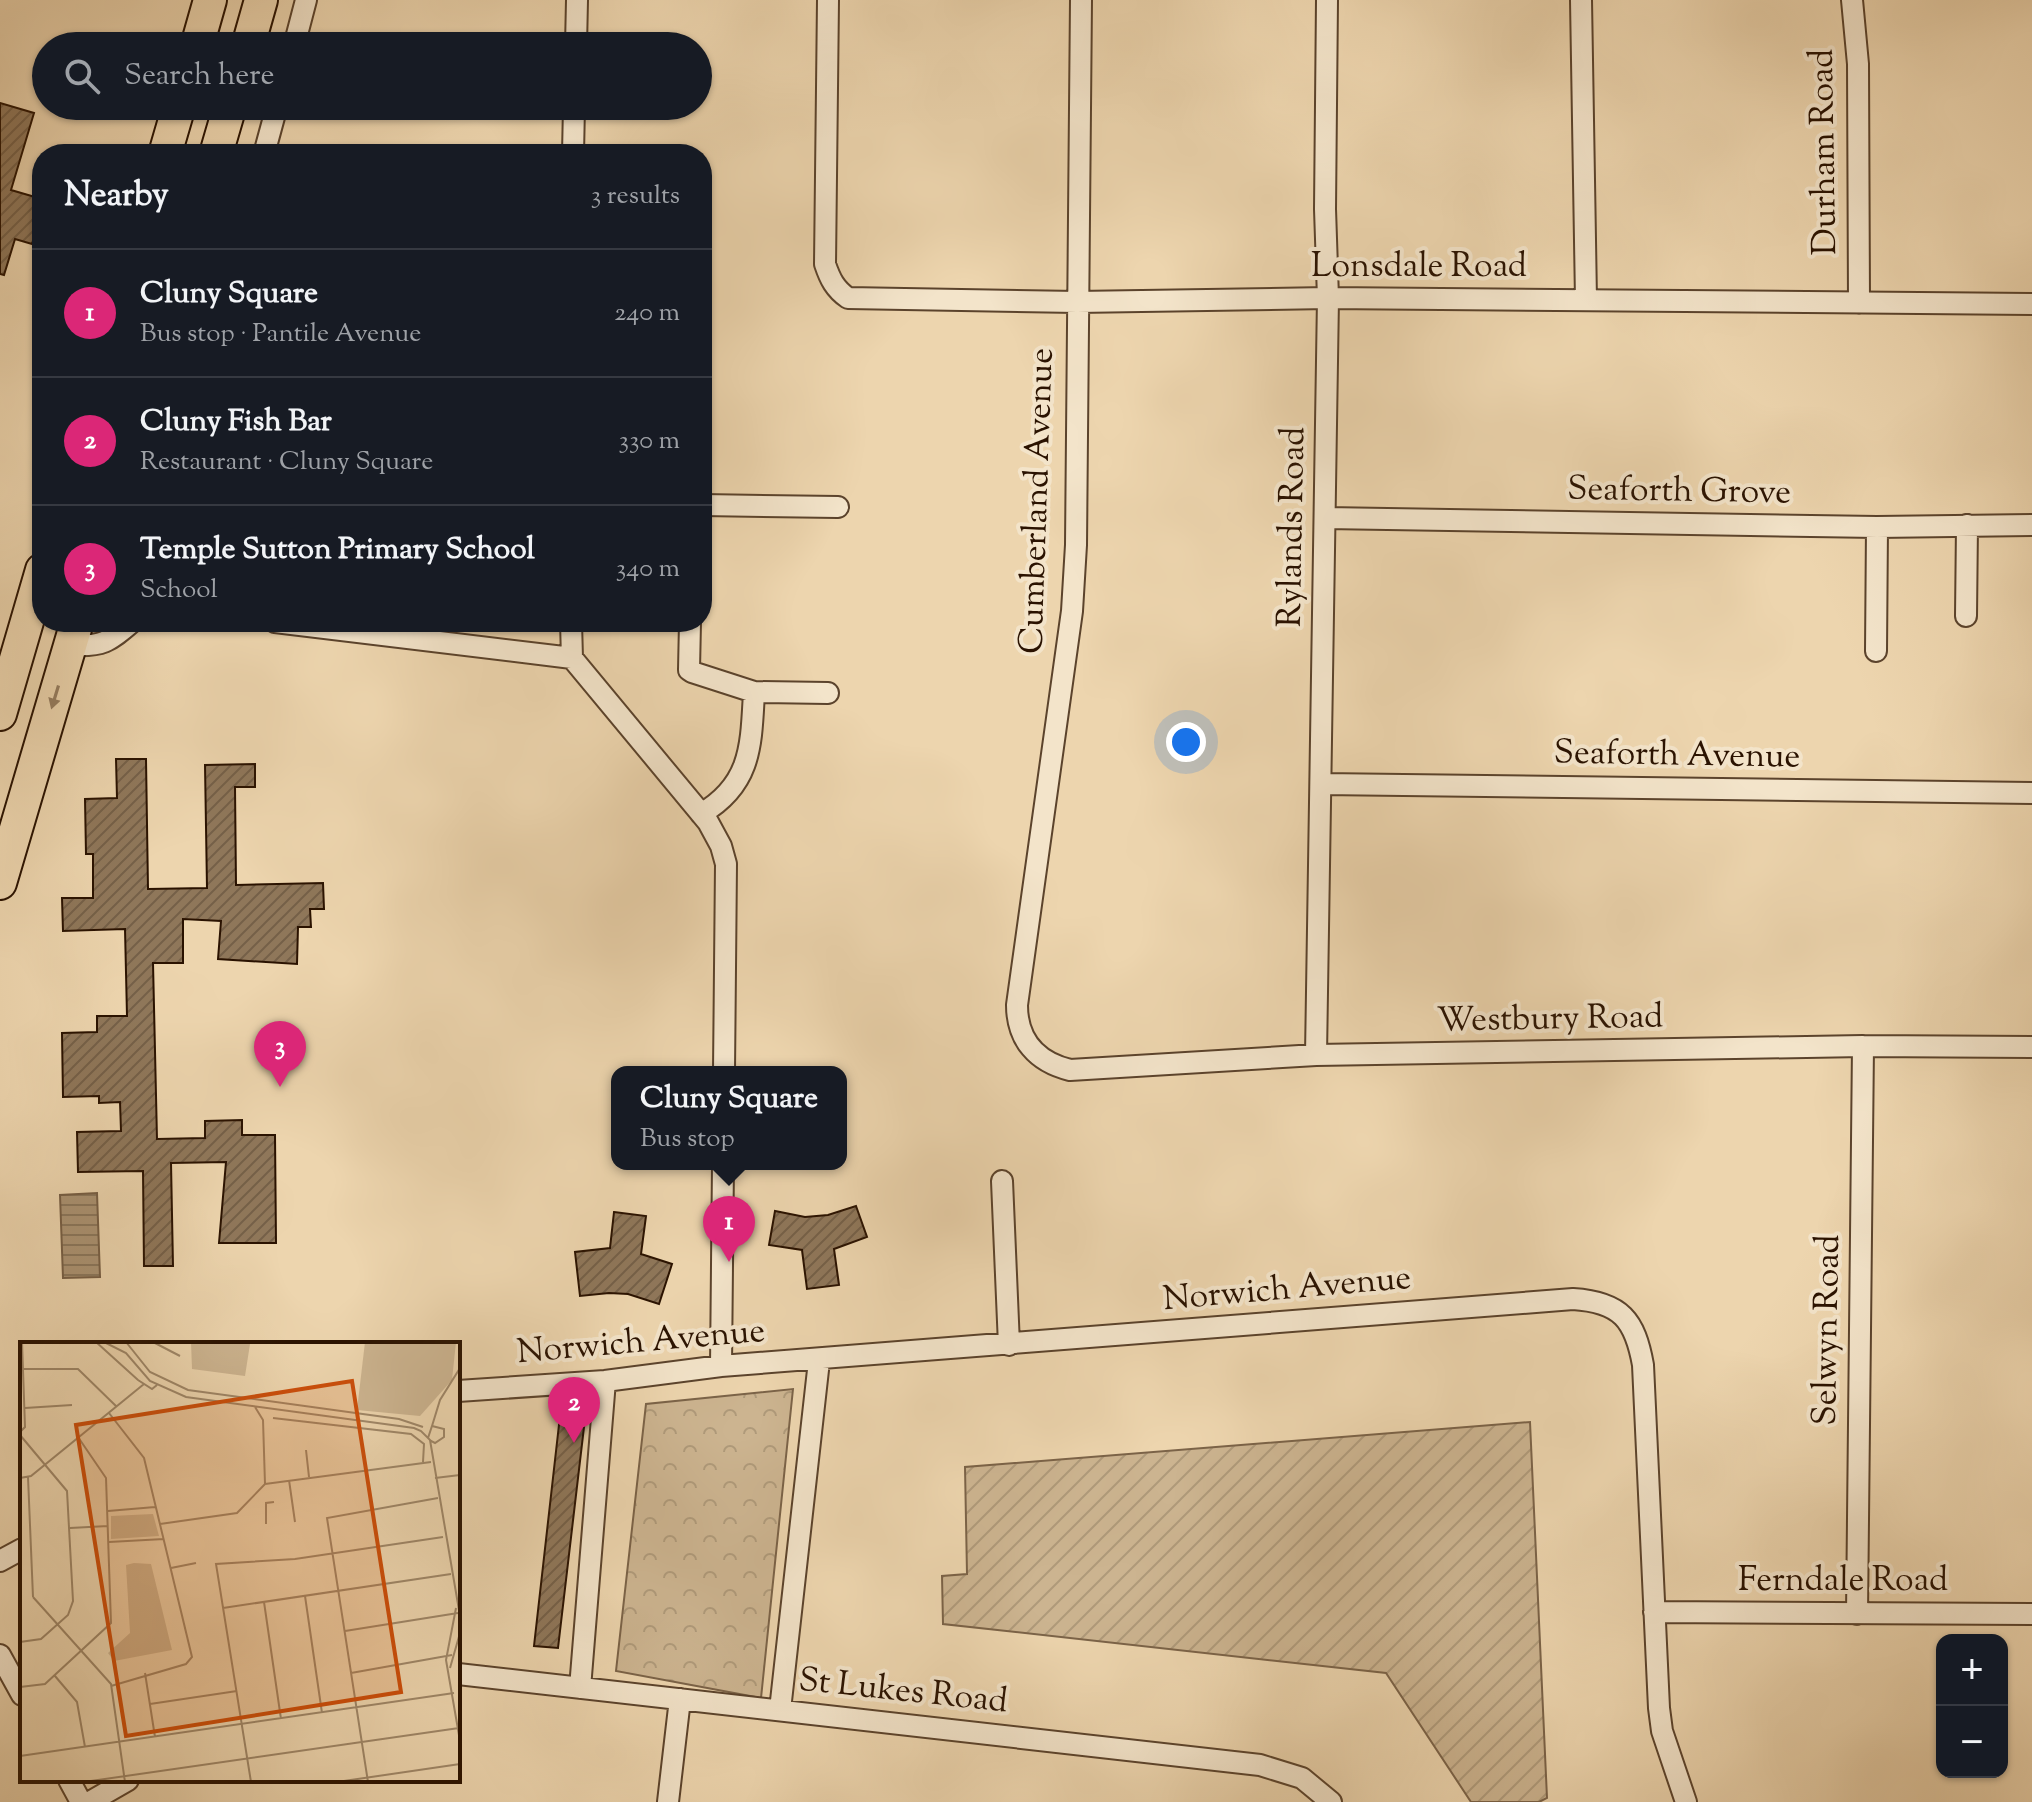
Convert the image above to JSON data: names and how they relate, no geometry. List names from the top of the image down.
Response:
{
  "streets": {
    "street": [
      "Durham Road",
      "Lonsdale Road",
      "Seaforth Grove",
      "Cumberland Avenue",
      "Rylands Road",
      "Seaforth Avenue",
      "Westbury Road",
      "Norwich Avenue",
      "Selwyn Road",
      "Ferndale Road",
      "St Lukes Road"
    ]
  },
  "crossings": [
    ["Durham Road", "Lonsdale Road"],
    ["Lonsdale Road", "Cumberland Avenue"],
    ["Lonsdale Road", "Rylands Road"],
    ["Seaforth Grove", "Rylands Road"],
    ["Cumberland Avenue", "Westbury Road"],
    ["Rylands Road", "Seaforth Avenue"],
    ["Rylands Road", "Westbury Road"],
    ["Westbury Road", "Selwyn Road"],
    ["Norwich Avenue", "Ferndale Road"],
    ["Selwyn Road", "Ferndale Road"]
  ],
  "page": {
    "search": "Search here",
    "heading": ["Nearby", "3 results"],
    "list": [
      {
        "mark": "1",
        "name": "Cluny Square",
        "note": "Bus stop · Pantile Avenue",
        "value": "240 m"
      },
      {
        "mark": "2",
        "name": "Cluny Fish Bar",
        "note": "Restaurant · Cluny Square",
        "value": "330 m"
      },
      {
        "mark": "3",
        "name": "Temple Sutton Primary School",
        "note": "School",
        "value": "340 m"
      }
    ],
    "pins": ["3", "1", "2"],
    "popup": ["Cluny Square", "Bus stop"],
    "map_buttons": ["+", "−"]
  }
}
